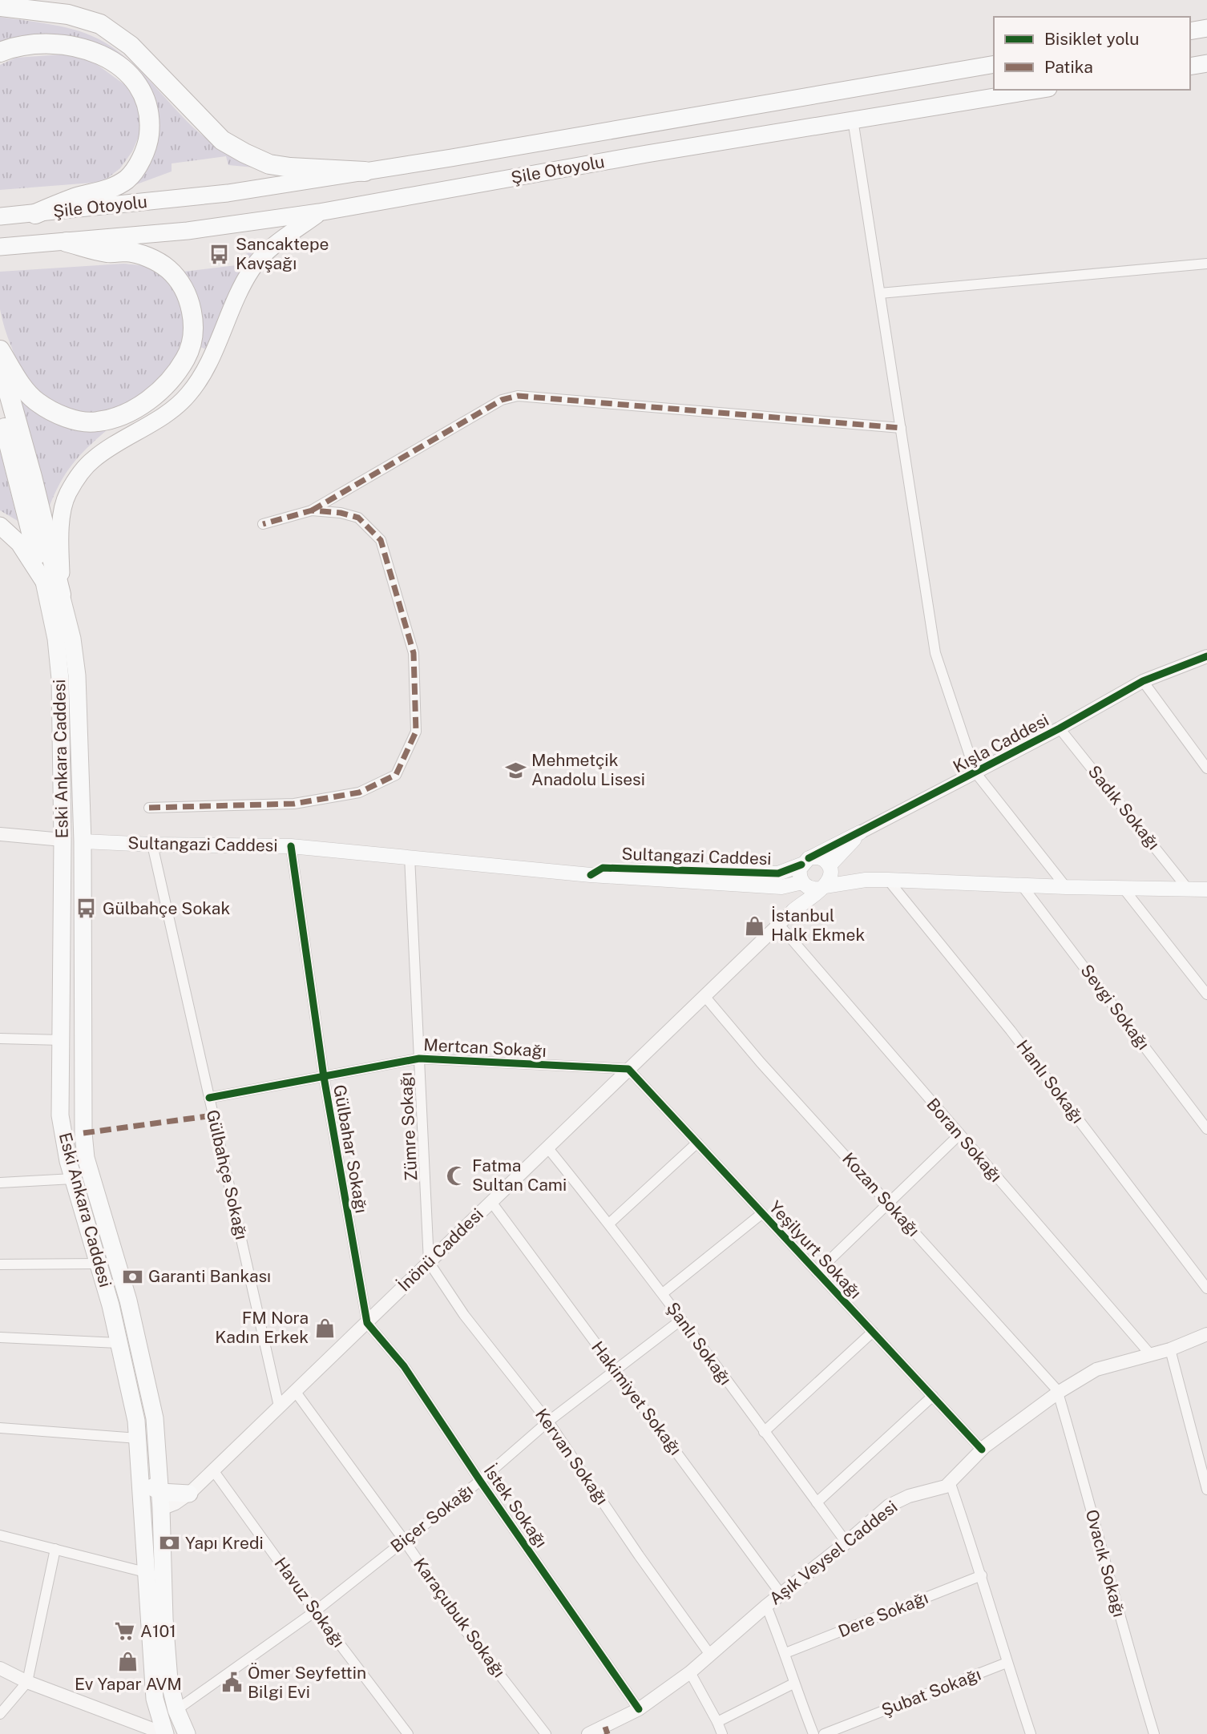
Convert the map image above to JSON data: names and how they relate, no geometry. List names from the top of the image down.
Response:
{
  "streets": {
    "main road": [
      "Şile Otoyolu",
      "Kışla Caddesi",
      "Eski Ankara Caddesi",
      "Sultangazi Caddesi",
      "İnönü Caddesi"
    ],
    "street": [
      "Sadık Sokağı",
      "Sevgi Sokağı",
      "Mertcan Sokağı",
      "Hanlı Sokağı",
      "Zümre Sokağı",
      "Boran Sokağı",
      "Gülbahar Sokağı",
      "Gülbahçe Sokağı",
      "Kozan Sokağı",
      "Yeşilyurt Sokağı",
      "Şanlı Sokağı",
      "Hakimiyet Sokağı",
      "Kervan Sokağı",
      "İstek Sokağı",
      "Biçer Sokağı",
      "Aşık Veysel Caddesi",
      "Ovacık Sokağı",
      "Havuz Sokağı",
      "Dere Sokağı",
      "Karaçubuk Sokağı",
      "Şubat Sokağı"
    ]
  },
  "crossings": [
    ["Şile Otoyolu", "Eski Ankara Caddesi"],
    ["Kışla Caddesi", "Sadık Sokağı"],
    ["Kışla Caddesi", "Sultangazi Caddesi"],
    ["Kışla Caddesi", "İnönü Caddesi"],
    ["Eski Ankara Caddesi", "Sultangazi Caddesi"],
    ["Eski Ankara Caddesi", "Biçer Sokağı"],
    ["Sadık Sokağı", "Sultangazi Caddesi"],
    ["Sultangazi Caddesi", "Sevgi Sokağı"],
    ["Sultangazi Caddesi", "Hanlı Sokağı"],
    ["Sultangazi Caddesi", "Zümre Sokağı"],
    ["Sultangazi Caddesi", "Gülbahar Sokağı"],
    ["Sultangazi Caddesi", "Gülbahçe Sokağı"],
    ["Sultangazi Caddesi", "İnönü Caddesi"],
    ["Mertcan Sokağı", "Zümre Sokağı"],
    ["Mertcan Sokağı", "Gülbahar Sokağı"],
    ["Mertcan Sokağı", "Gülbahçe Sokağı"],
    ["Mertcan Sokağı", "İnönü Caddesi"],
    ["Mertcan Sokağı", "Yeşilyurt Sokağı"],
    ["Zümre Sokağı", "İnönü Caddesi"],
    ["Zümre Sokağı", "Kervan Sokağı"],
    ["Boran Sokağı", "İnönü Caddesi"],
    ["Boran Sokağı", "Aşık Veysel Caddesi"],
    ["Gülbahar Sokağı", "İnönü Caddesi"],
    ["Gülbahar Sokağı", "İstek Sokağı"],
    ["Gülbahçe Sokağı", "İnönü Caddesi"],
    ["Kozan Sokağı", "İnönü Caddesi"],
    ["Kozan Sokağı", "Aşık Veysel Caddesi"],
    ["Kozan Sokağı", "Ovacık Sokağı"],
    ["İnönü Caddesi", "Yeşilyurt Sokağı"],
    ["İnönü Caddesi", "Şanlı Sokağı"],
    ["İnönü Caddesi", "Hakimiyet Sokağı"],
    ["İnönü Caddesi", "Kervan Sokağı"],
    ["İnönü Caddesi", "İstek Sokağı"],
    ["İnönü Caddesi", "Havuz Sokağı"],
    ["İnönü Caddesi", "Karaçubuk Sokağı"],
    ["Yeşilyurt Sokağı", "Aşık Veysel Caddesi"],
    ["Şanlı Sokağı", "Biçer Sokağı"],
    ["Şanlı Sokağı", "Aşık Veysel Caddesi"],
    ["Hakimiyet Sokağı", "Biçer Sokağı"],
    ["Hakimiyet Sokağı", "Aşık Veysel Caddesi"],
    ["Kervan Sokağı", "Biçer Sokağı"],
    ["Kervan Sokağı", "Aşık Veysel Caddesi"],
    ["İstek Sokağı", "Biçer Sokağı"],
    ["İstek Sokağı", "Aşık Veysel Caddesi"],
    ["Biçer Sokağı", "Havuz Sokağı"],
    ["Biçer Sokağı", "Karaçubuk Sokağı"],
    ["Aşık Veysel Caddesi", "Ovacık Sokağı"]
  ],
  "places": {
    "bus stop": ["Sancaktepe Kavşağı", "Gülbahçe Sokak"],
    "school or university": ["Mehmetçik Anadolu Lisesi"],
    "shop": ["İstanbul Halk Ekmek", "FM Nora Kadın Erkek", "Ev Yapar AVM"],
    "mosque": ["Fatma Sultan Cami"],
    "bank": ["Garanti Bankası", "Yapı Kredi"],
    "supermarket": ["A101"],
    "public building": ["Ömer Seyfettin Bilgi Evi"]
  },
  "legend": ["Bisiklet yolu", "Patika"]
}
